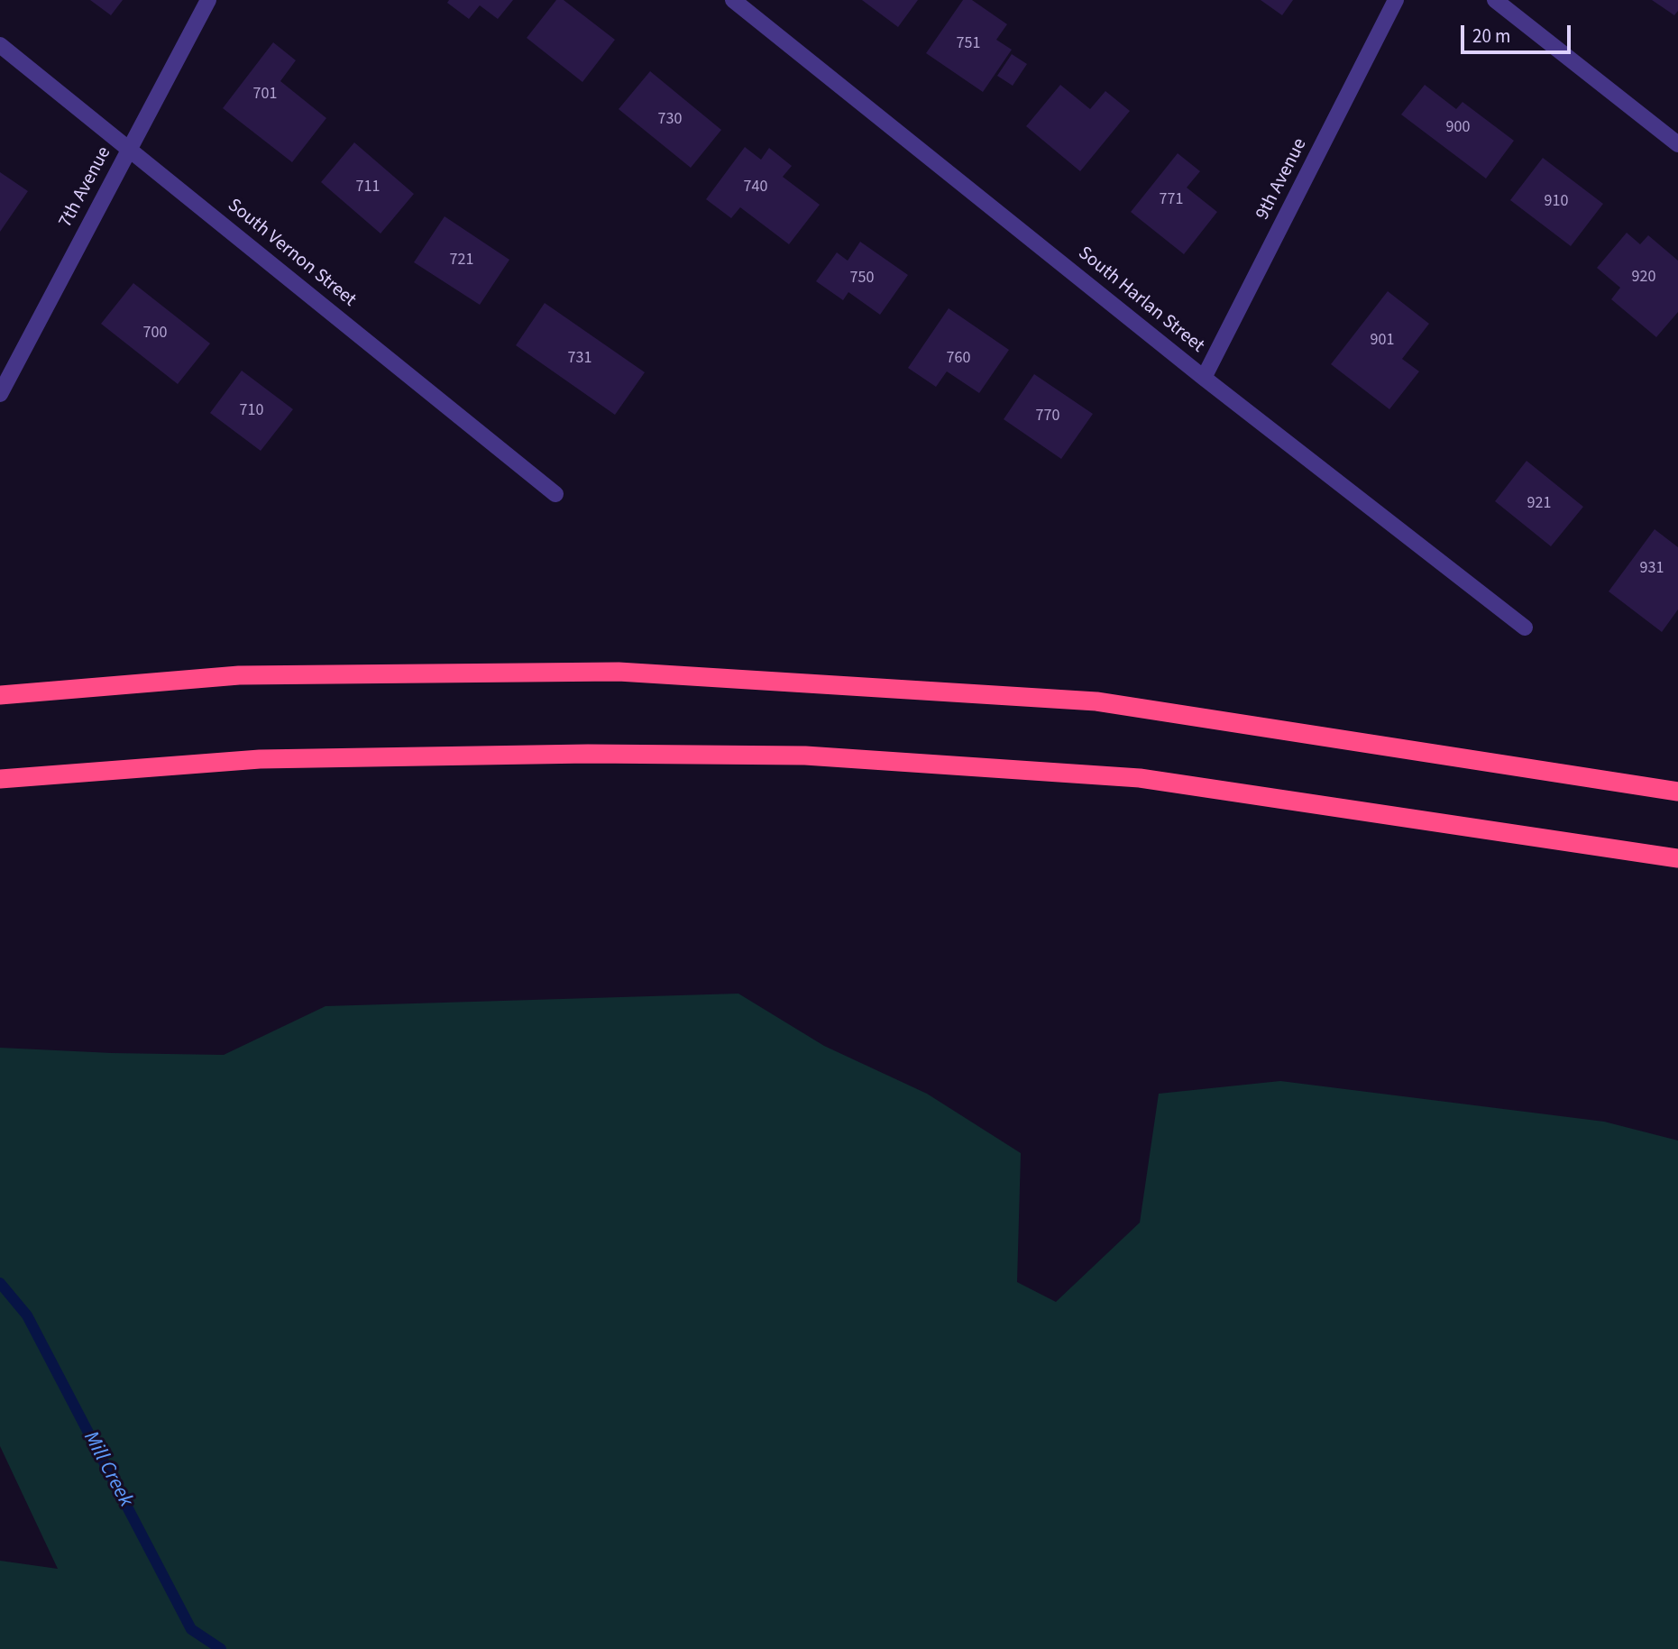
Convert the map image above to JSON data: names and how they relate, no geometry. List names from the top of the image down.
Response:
{
  "streets": {
    "street": [
      "9th Avenue",
      "7th Avenue",
      "South Vernon Street",
      "South Harlan Street"
    ]
  },
  "crossings": [
    ["9th Avenue", "South Harlan Street"],
    ["7th Avenue", "South Vernon Street"]
  ],
  "water": ["Mill Creek"],
  "house_numbers": [
    "751",
    "701",
    "730",
    "900",
    "711",
    "740",
    "771",
    "910",
    "721",
    "920",
    "750",
    "700",
    "901",
    "731",
    "760",
    "710",
    "770",
    "921",
    "931"
  ],
  "scale_bar": "20 m"
}
